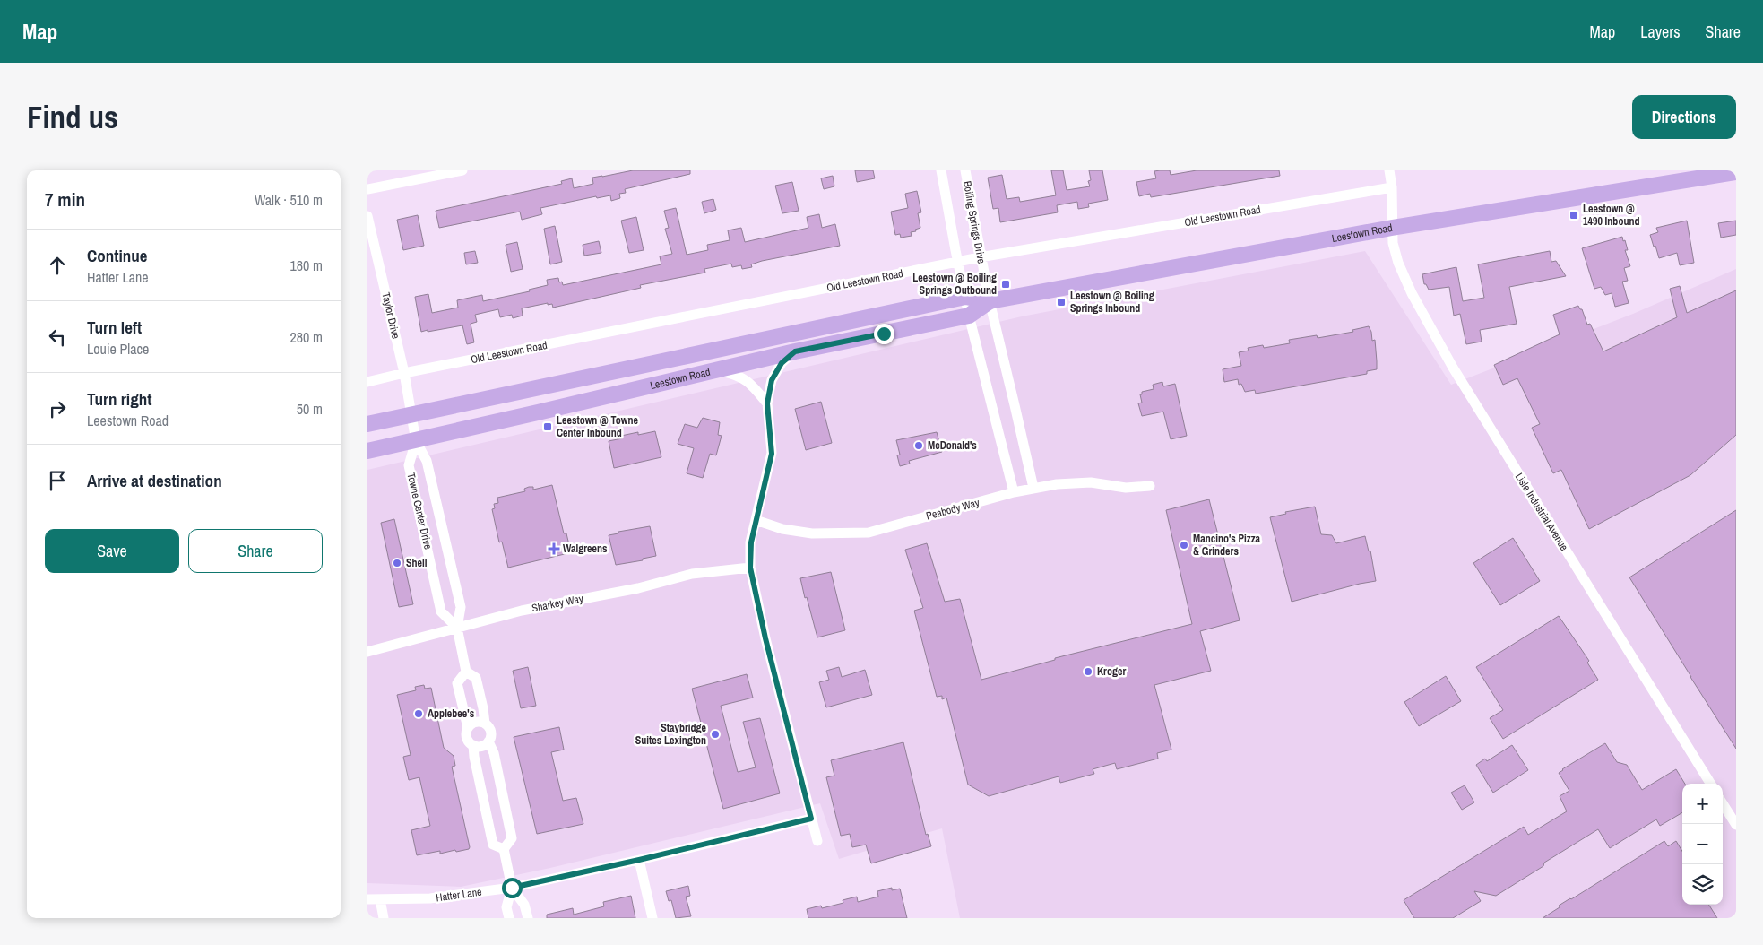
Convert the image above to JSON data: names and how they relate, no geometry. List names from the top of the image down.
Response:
{
  "streets": {
    "main road": ["Leestown Road"],
    "street": [
      "Old Leestown Road",
      "Boiling Springs Drive",
      "Taylor Drive",
      "Peabody Way",
      "Towne Center Drive",
      "Lisle Industrial Avenue",
      "Sharkey Way",
      "Hatter Lane"
    ]
  },
  "crossings": [
    ["Old Leestown Road", "Boiling Springs Drive"],
    ["Old Leestown Road", "Taylor Drive"],
    ["Old Leestown Road", "Lisle Industrial Avenue"],
    ["Boiling Springs Drive", "Leestown Road"],
    ["Boiling Springs Drive", "Peabody Way"],
    ["Leestown Road", "Taylor Drive"],
    ["Leestown Road", "Towne Center Drive"],
    ["Leestown Road", "Lisle Industrial Avenue"],
    ["Taylor Drive", "Towne Center Drive"],
    ["Towne Center Drive", "Sharkey Way"]
  ],
  "places": {
    "transit": [
      "Leestown @ 1490 Inbound",
      "Leestown @ Boiling Springs Outbound",
      "Leestown @ Boiling Springs Inbound",
      "Leestown @ Towne Center Inbound"
    ],
    "other": [
      "McDonald's",
      "Mancino's Pizza & Grinders",
      "Shell",
      "Kroger",
      "Applebee's",
      "Staybridge Suites Lexington"
    ],
    "health": ["Walgreens"]
  },
  "page": {
    "header": "Map",
    "nav": ["Map", "Layers", "Share"],
    "buttons": [
      "Directions",
      ["Save", "Share"]
    ],
    "title": "Find us",
    "heading": ["7 min", "Walk · 510 m"],
    "list": [
      ["Continue", "Hatter Lane", "180 m"],
      ["Turn left", "Louie Place", "280 m"],
      ["Turn right", "Leestown Road", "50 m"],
      "Arrive at destination"
    ],
    "map_buttons": ["+", "−"]
  }
}
